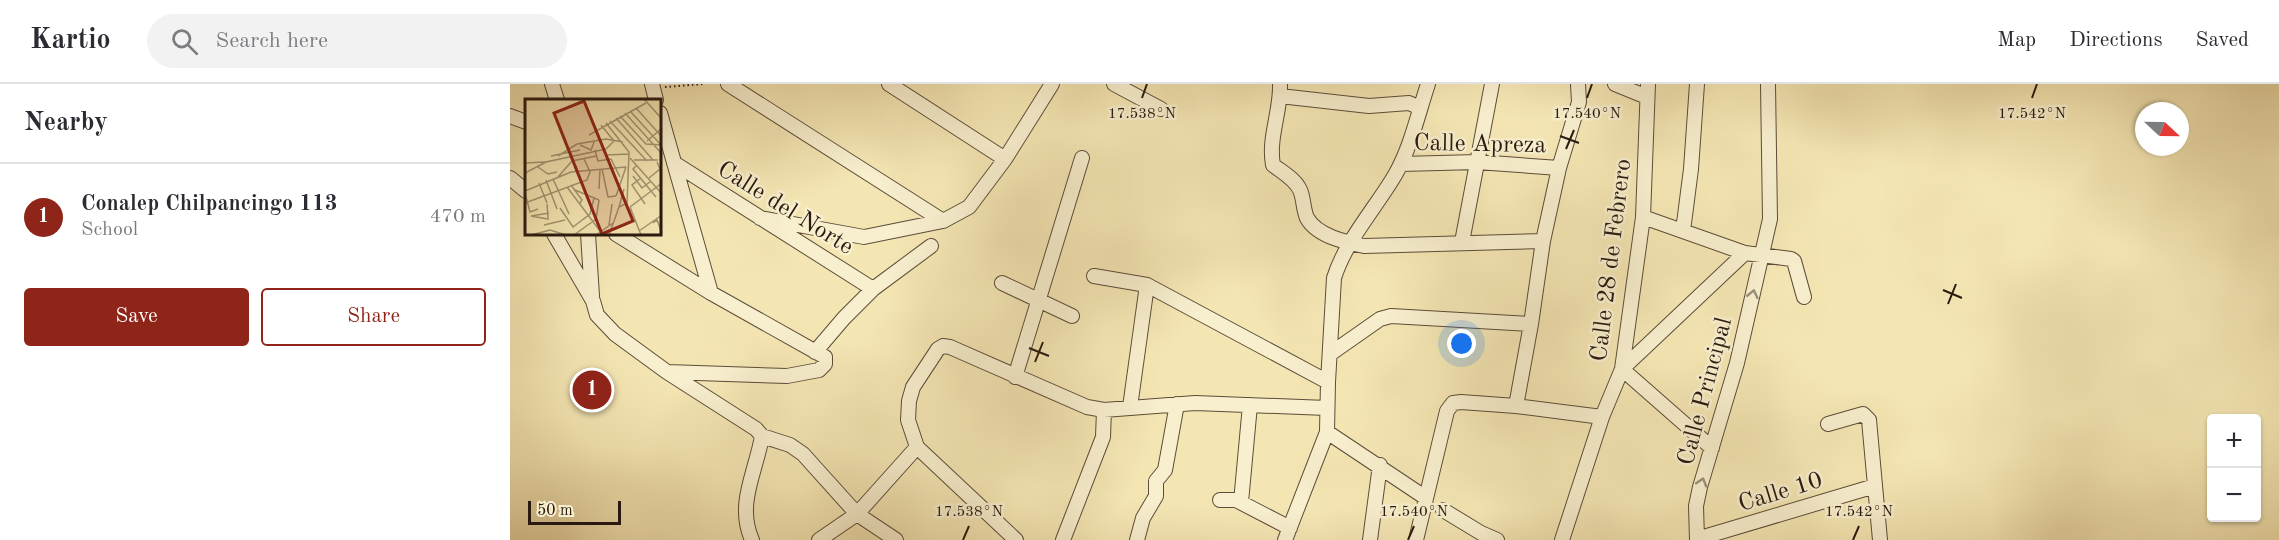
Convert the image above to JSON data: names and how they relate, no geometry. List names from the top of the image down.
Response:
{
  "streets": {
    "street": [
      "Calle Apreza",
      "Calle del Norte",
      "Calle 28 de Febrero",
      "Calle Principal",
      "Calle 10"
    ]
  },
  "crossings": [
    ["Calle Principal", "Calle 10"]
  ],
  "one_way": ["Calle Principal"],
  "scale_bar": "50 m",
  "north": "right",
  "page": {
    "header": "Kartio",
    "search": "Search here",
    "nav": ["Map", "Directions", "Saved"],
    "heading": "Nearby",
    "list": [
      {
        "mark": "1",
        "name": "Conalep Chilpancingo 113",
        "note": "School",
        "value": "470 m"
      }
    ],
    "buttons": ["Save", "Share"],
    "pins": "1",
    "map_buttons": ["+", "−"],
    "scale": "50 m"
  },
  "coordinates": ["17.538°N", "17.540°N", "17.542°N"]
}
